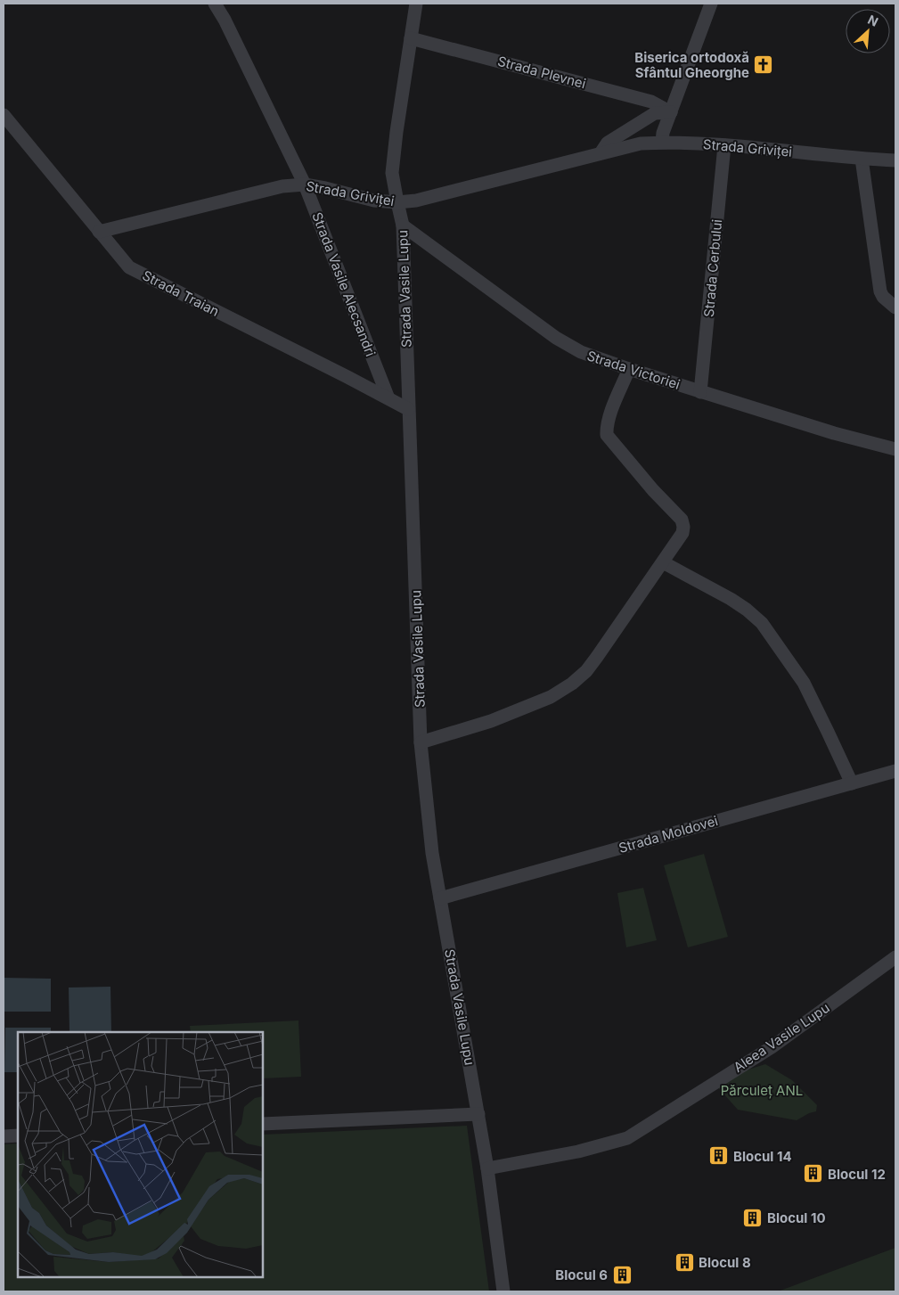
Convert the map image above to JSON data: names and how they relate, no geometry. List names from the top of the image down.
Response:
{
  "streets": {
    "street": [
      "Strada Plevnei",
      "Strada Griviței",
      "Strada Cerbului",
      "Strada Vasile Alecsandri",
      "Strada Vasile Lupu",
      "Strada Traian",
      "Strada Victoriei",
      "Strada Moldovei",
      "Aleea Vasile Lupu"
    ]
  },
  "crossings": [
    ["Strada Plevnei", "Strada Vasile Lupu"],
    ["Strada Griviței", "Strada Cerbului"],
    ["Strada Griviței", "Strada Vasile Alecsandri"],
    ["Strada Griviței", "Strada Vasile Lupu"],
    ["Strada Griviței", "Strada Traian"],
    ["Strada Cerbului", "Strada Victoriei"],
    ["Strada Vasile Alecsandri", "Strada Traian"],
    ["Strada Vasile Lupu", "Strada Traian"],
    ["Strada Vasile Lupu", "Strada Victoriei"],
    ["Strada Vasile Lupu", "Strada Moldovei"],
    ["Strada Vasile Lupu", "Aleea Vasile Lupu"]
  ],
  "parks": ["Părculeț ANL"],
  "places": {
    "church": ["Biserica ortodoxă Sfântul Gheorghe"],
    "building": [
      "Blocul 14",
      "Blocul 12",
      "Blocul 10",
      "Blocul 8",
      "Blocul 6"
    ]
  },
  "north": "top right"
}
